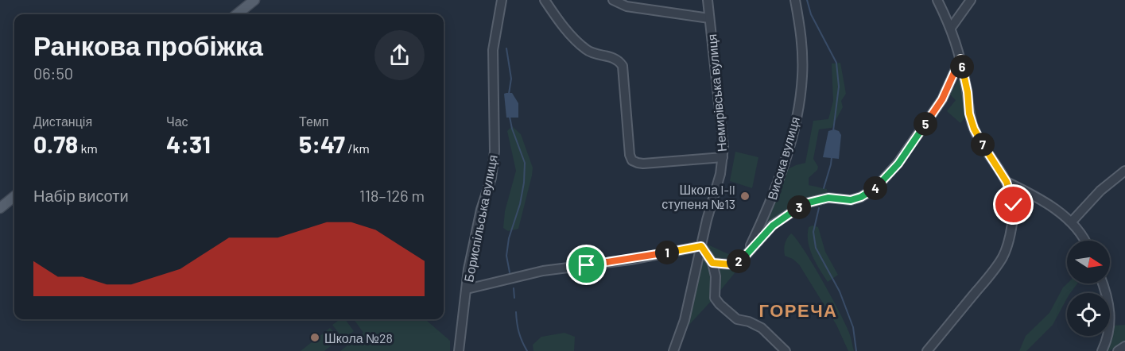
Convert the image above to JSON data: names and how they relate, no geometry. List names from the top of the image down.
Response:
{
  "streets": {
    "street": ["Немирівська вулиця", "Висока вулиця", "Бориспільська вулиця"]
  },
  "districts": ["ГОРЕЧА"],
  "places": ["Школа I-II ступеня №13", "Школа №28"],
  "north": "right",
  "page": {
    "heading": ["Ранкова пробіжка", "06:50"],
    "pins": [
      "6",
      "5",
      "7",
      "4",
      "3",
      "1",
      "2"
    ],
    "stats": [
      ["Дистанція", "0.78 km"],
      ["Час", "4:31"],
      ["Темп", "5:47 /km"]
    ],
    "chart": ["Набір висоти", "118–126 m"]
  }
}
